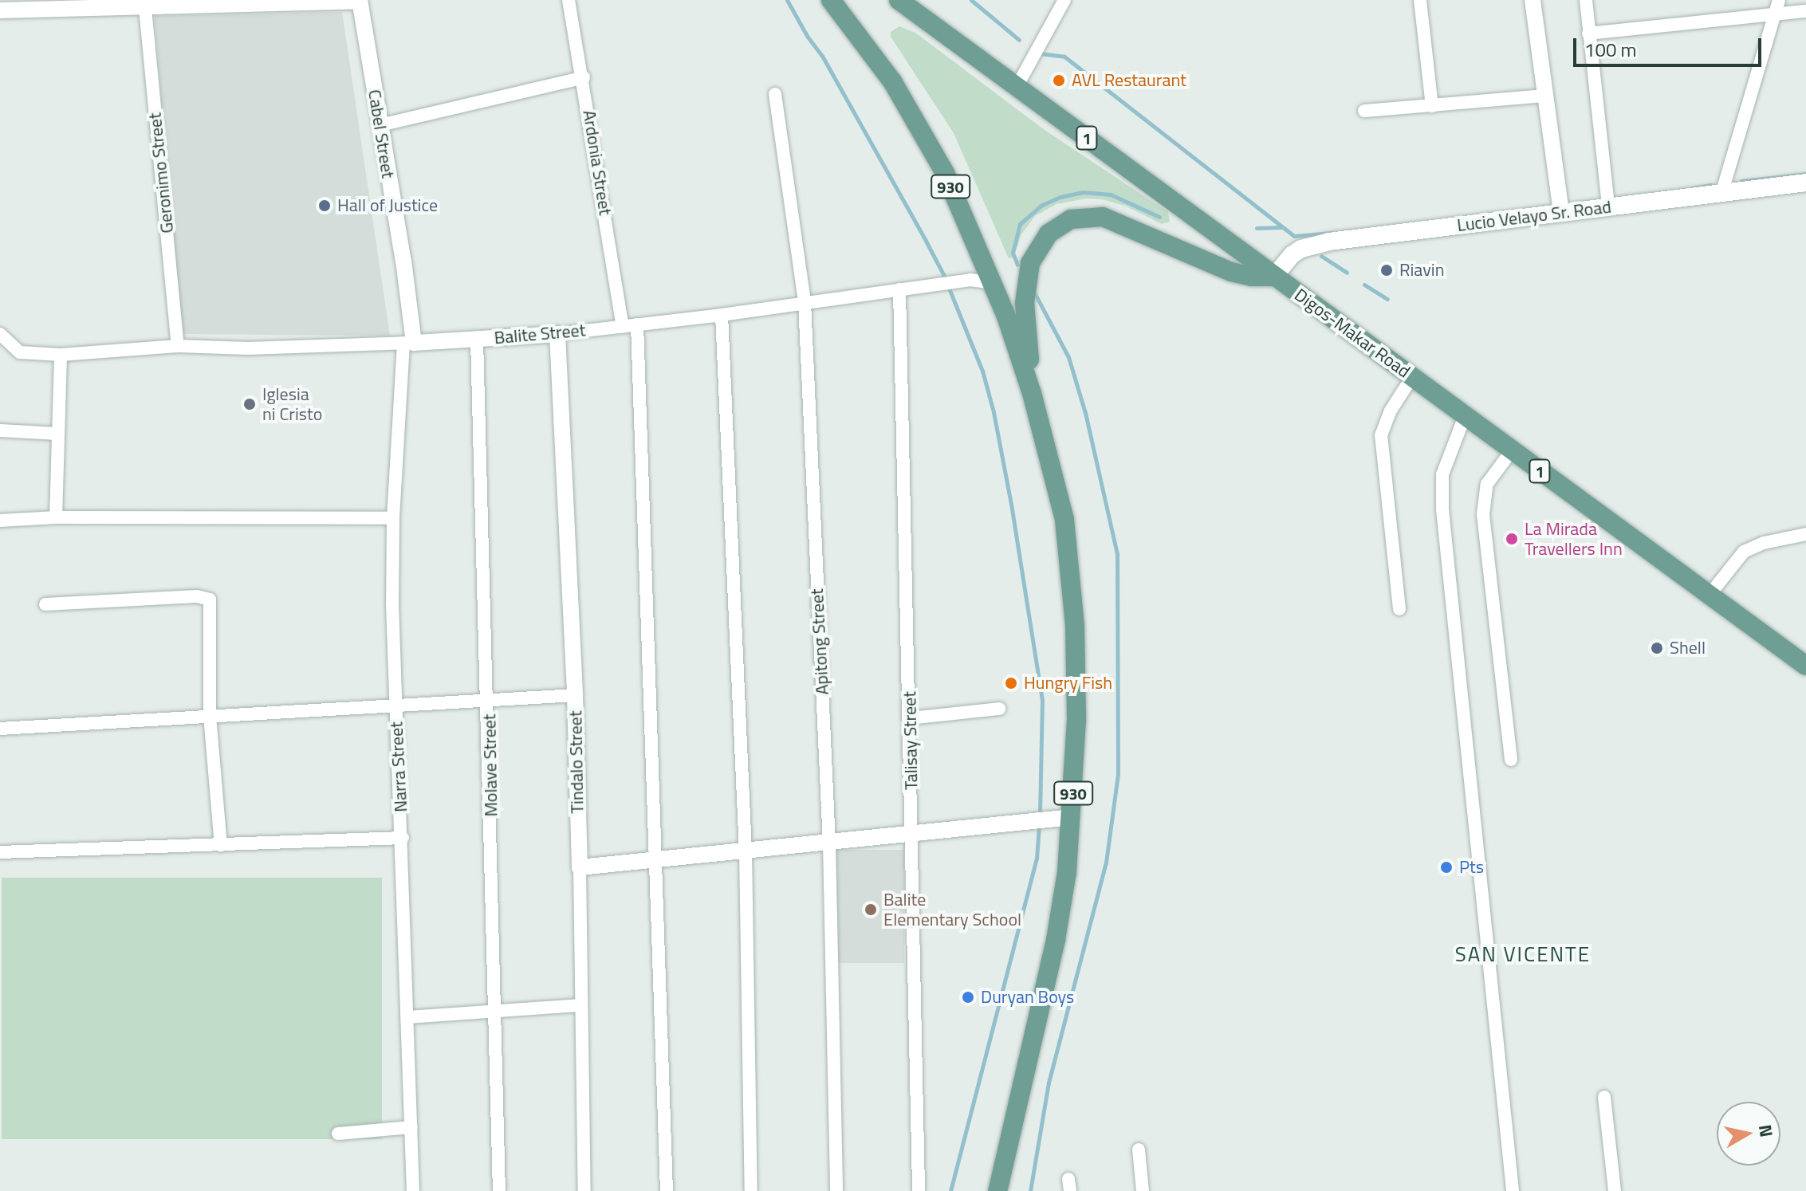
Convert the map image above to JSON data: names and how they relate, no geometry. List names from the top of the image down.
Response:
{
  "streets": {
    "main road": [
      "1",
      "930",
      "Lucio Velayo Sr. Road",
      "Digos-Makar Road"
    ],
    "street": [
      "Cabel Street",
      "Ardonia Street",
      "Geronimo Street",
      "Balite Street",
      "Apitong Street",
      "Talisay Street",
      "Tindalo Street",
      "Molave Street",
      "Narra Street"
    ]
  },
  "crossings": [
    ["Cabel Street", "Balite Street"],
    ["Cabel Street", "Narra Street"],
    ["Ardonia Street", "Balite Street"],
    ["Geronimo Street", "Balite Street"],
    ["930", "Lucio Velayo Sr. Road"],
    ["930", "Digos-Makar Road"],
    ["930", "Balite Street"],
    ["Lucio Velayo Sr. Road", "Digos-Makar Road"],
    ["Balite Street", "Apitong Street"],
    ["Balite Street", "Talisay Street"],
    ["Balite Street", "Tindalo Street"],
    ["Balite Street", "Molave Street"],
    ["Balite Street", "Narra Street"]
  ],
  "districts": ["SAN VICENTE"],
  "places": [
    "AVL Restaurant",
    "Hall of Justice",
    "Riavin",
    "Iglesia ni Cristo",
    "La Mirada Travellers Inn",
    "Shell",
    "Hungry Fish",
    "Pts",
    "Balite Elementary School",
    "Duryan Boys"
  ],
  "scale_bar": "100 m",
  "north": "right"
}
